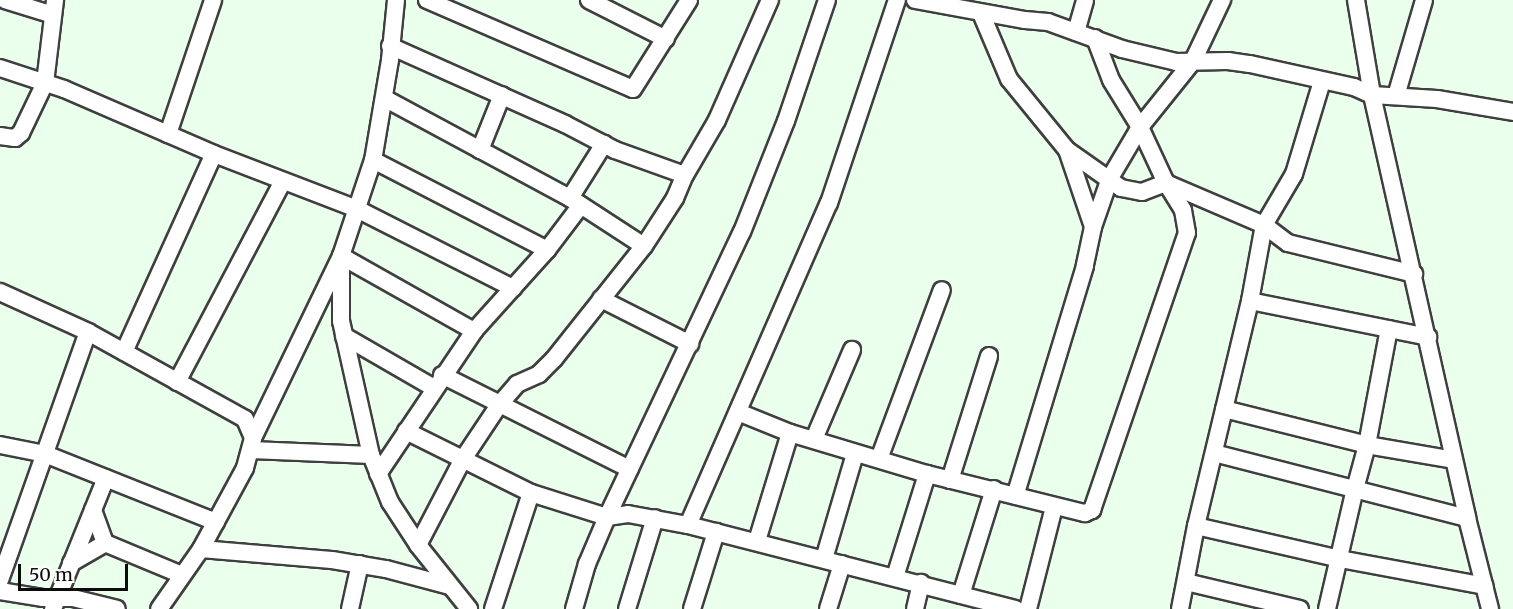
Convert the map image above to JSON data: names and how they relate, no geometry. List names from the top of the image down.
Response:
{
  "scale_bar": "50 m"
}
